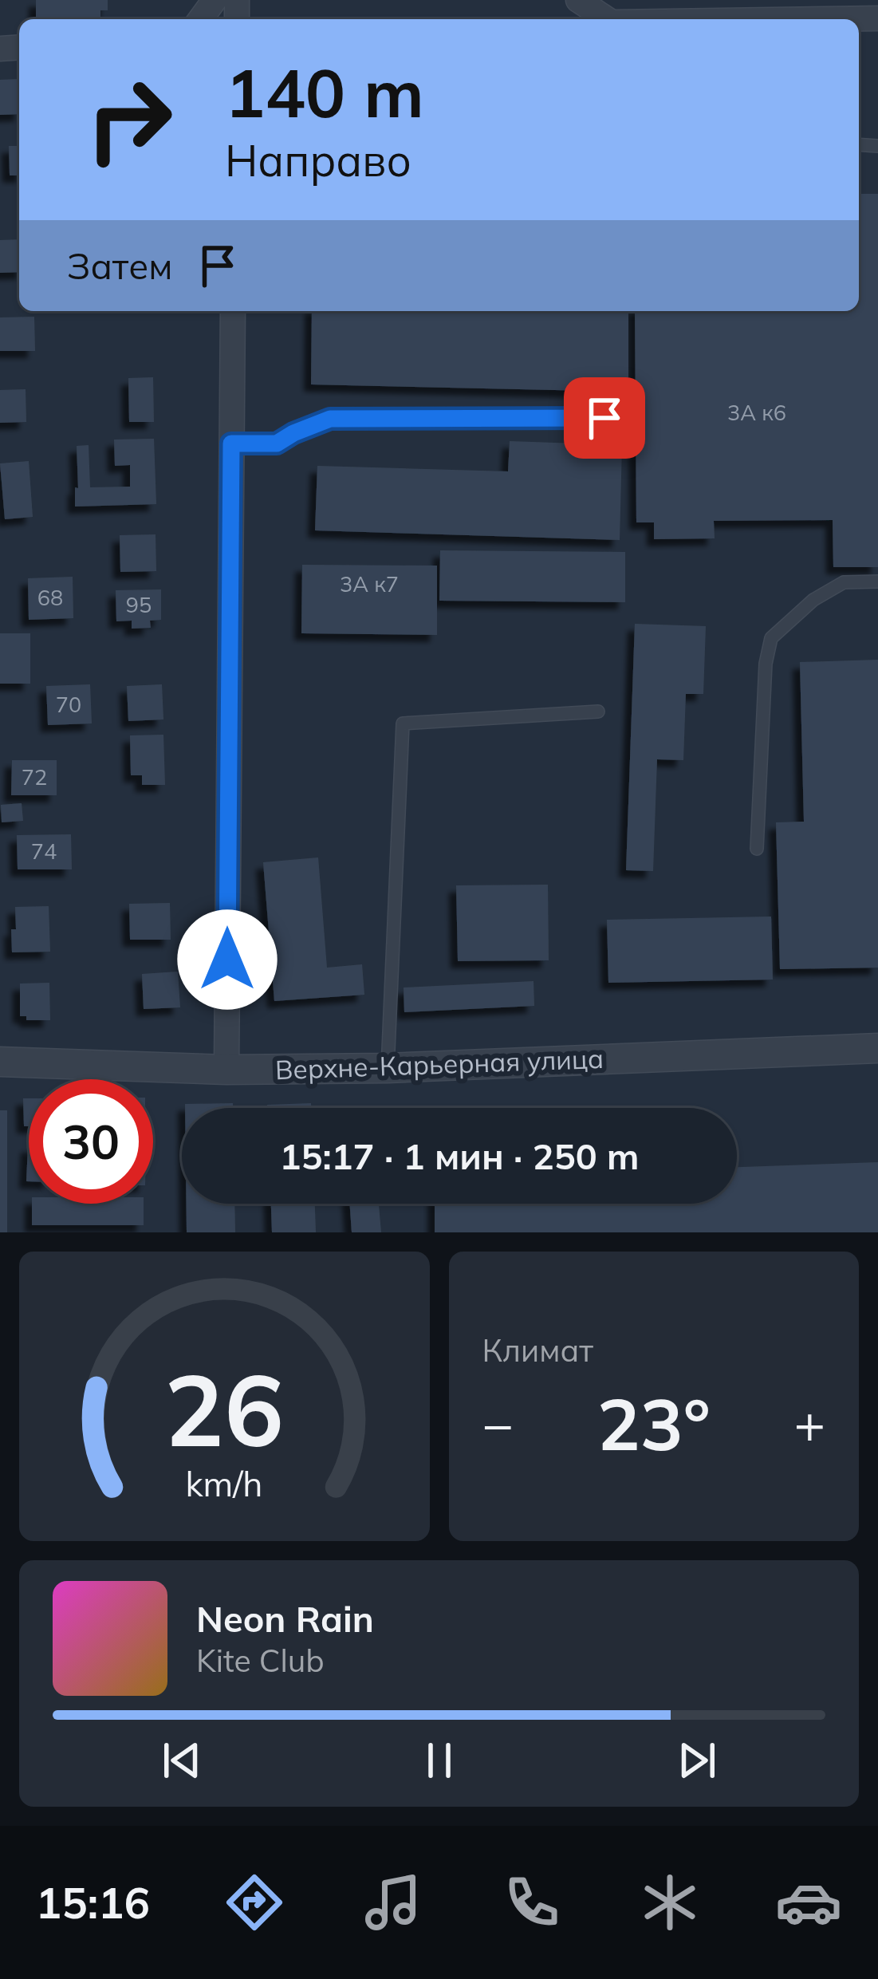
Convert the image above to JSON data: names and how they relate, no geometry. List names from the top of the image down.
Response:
{
  "streets": {
    "street": ["Верхне-Карьерная улица"]
  },
  "house_numbers": [
    "3А к6",
    "3А к7",
    "68",
    "95",
    "70",
    "72",
    "74"
  ],
  "page": {
    "turn": ["140 m", "Направо"],
    "then": "Затем",
    "limit": "30",
    "trip": "15:17 · 1 мин · 250 m",
    "tile": "Климат",
    "heat": ["−", "23°", "+"],
    "song": ["Neon Rain", "Kite Club"],
    "tabs": "15:16",
    "gauge": ["26", "km/h"]
  }
}
